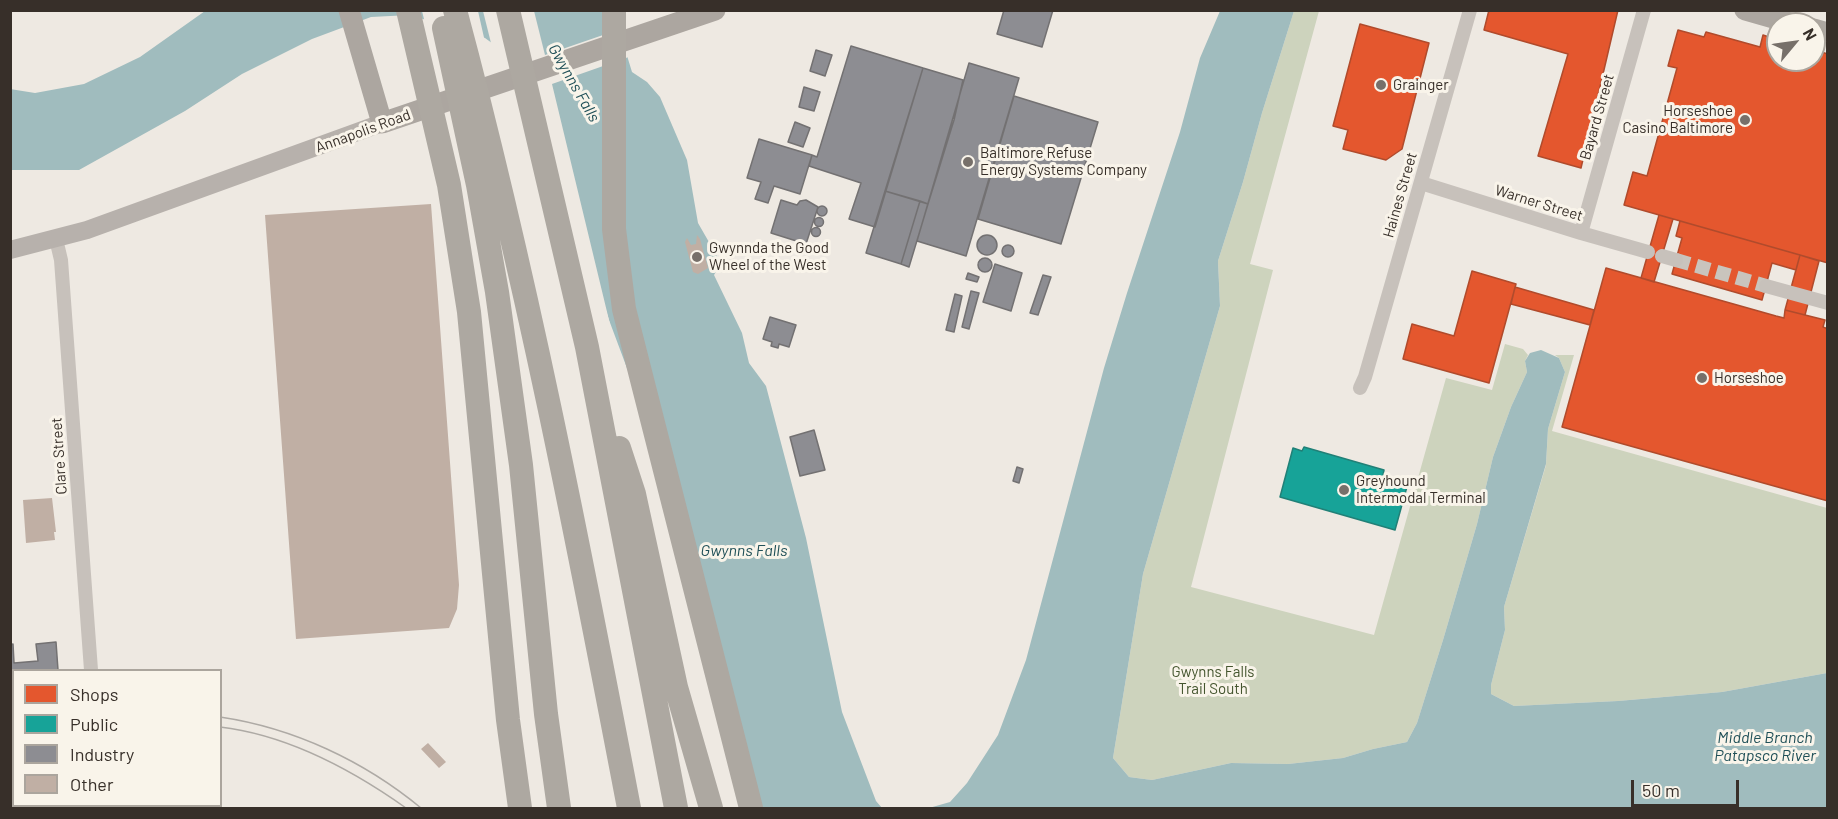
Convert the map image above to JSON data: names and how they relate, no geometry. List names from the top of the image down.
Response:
{
  "streets": {
    "main road": ["Annapolis Road"],
    "street": [
      "Bayard Street",
      "Haines Street",
      "Warner Street",
      "Clare Street"
    ]
  },
  "crossings": [
    ["Bayard Street", "Warner Street"],
    ["Annapolis Road", "Clare Street"],
    ["Haines Street", "Warner Street"]
  ],
  "water": ["Gwynns Falls", "Middle Branch Patapsco River"],
  "parks": ["Gwynns Falls Trail South"],
  "places": [
    "Grainger",
    "Horseshoe Casino Baltimore",
    "Baltimore Refuse Energy Systems Company",
    "Gwynnda the Good Wheel of the West",
    "Horseshoe",
    "Greyhound Intermodal Terminal"
  ],
  "legend": [
    "Shops",
    "Public",
    "Industry",
    "Other"
  ],
  "scale_bar": "50 m",
  "north": "top right"
}
